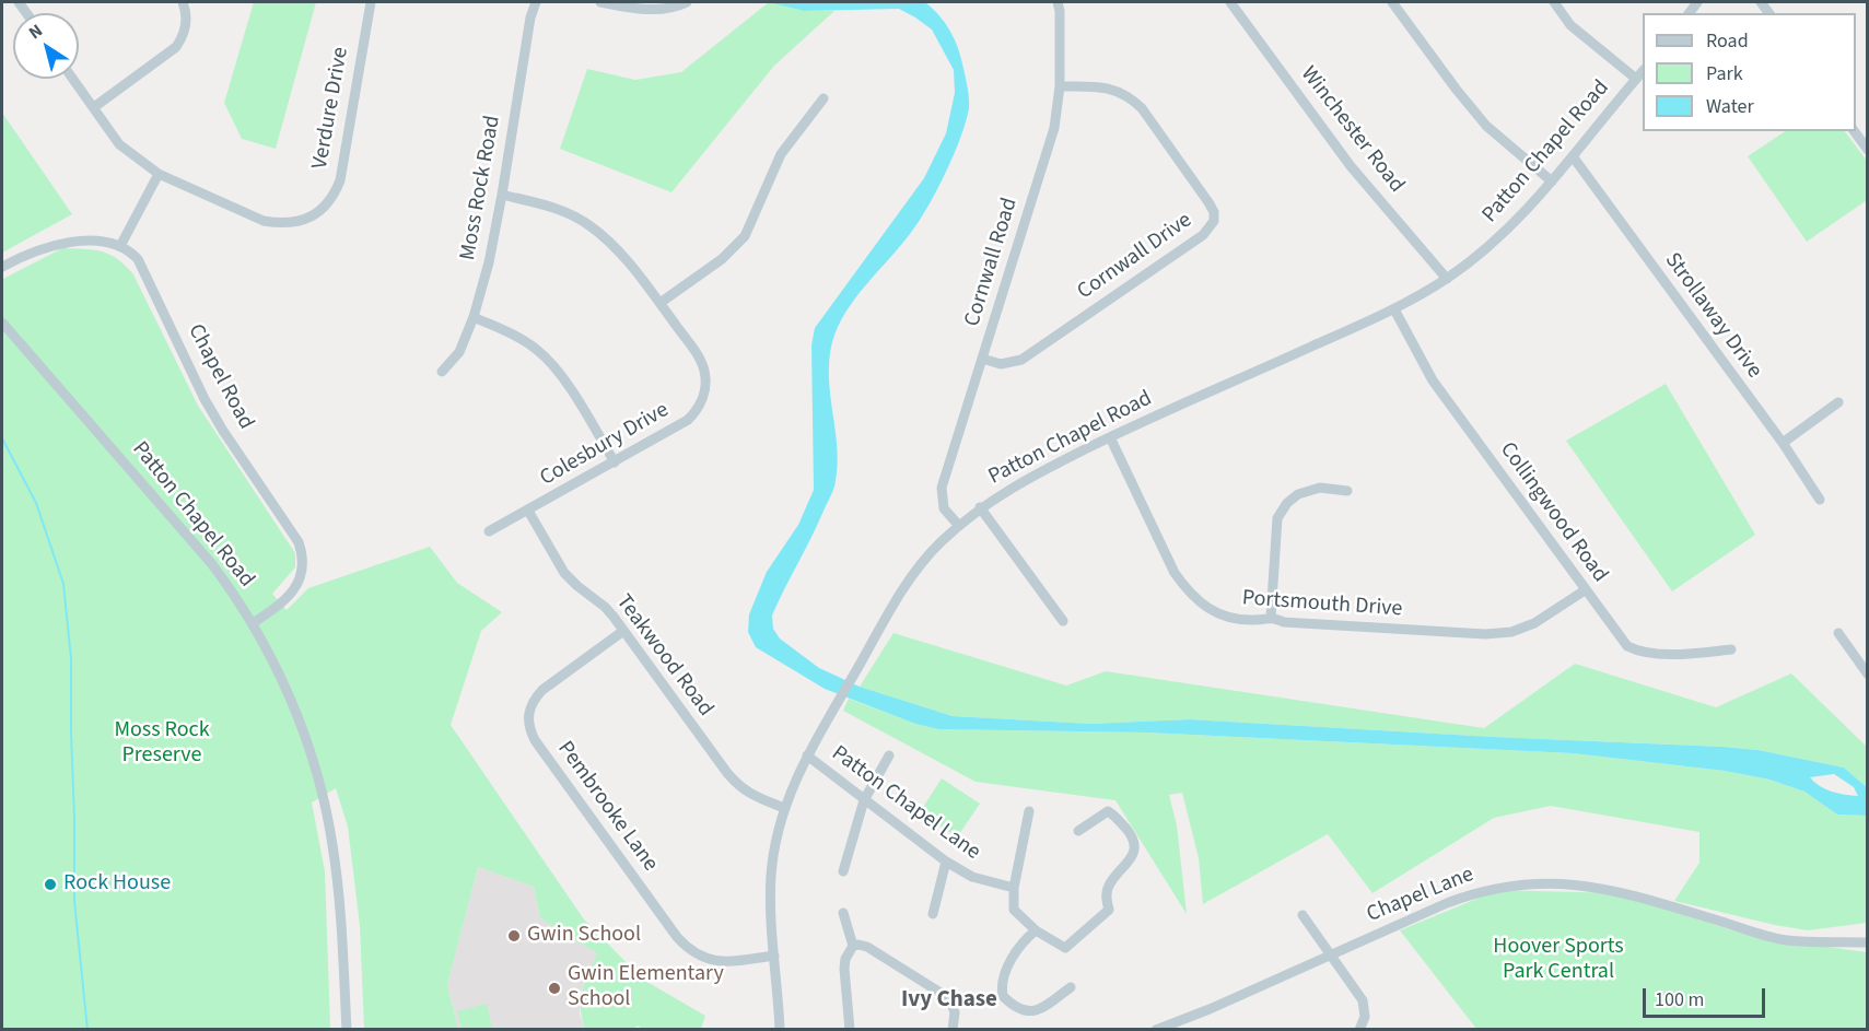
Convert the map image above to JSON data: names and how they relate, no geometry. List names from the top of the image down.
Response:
{
  "streets": {
    "street": [
      "Verdure Drive",
      "Winchester Road",
      "Patton Chapel Road",
      "Moss Rock Road",
      "Cornwall Drive",
      "Cornwall Road",
      "Strollaway Drive",
      "Chapel Road",
      "Colesbury Drive",
      "Collingwood Road",
      "Portsmouth Drive",
      "Teakwood Road",
      "Patton Chapel Lane",
      "Pembrooke Lane",
      "Chapel Lane"
    ]
  },
  "crossings": [
    ["Winchester Road", "Patton Chapel Road"],
    ["Patton Chapel Road", "Cornwall Road"],
    ["Patton Chapel Road", "Strollaway Drive"],
    ["Patton Chapel Road", "Chapel Road"],
    ["Patton Chapel Road", "Collingwood Road"],
    ["Patton Chapel Road", "Portsmouth Drive"],
    ["Patton Chapel Road", "Teakwood Road"],
    ["Patton Chapel Road", "Patton Chapel Lane"],
    ["Patton Chapel Road", "Pembrooke Lane"],
    ["Moss Rock Road", "Colesbury Drive"],
    ["Cornwall Drive", "Cornwall Road"],
    ["Colesbury Drive", "Teakwood Road"],
    ["Collingwood Road", "Portsmouth Drive"],
    ["Teakwood Road", "Pembrooke Lane"]
  ],
  "districts": ["Ivy Chase"],
  "parks": ["Moss Rock Preserve", "Hoover Sports Park Central"],
  "places": ["Rock House", "Gwin School", "Gwin Elementary School"],
  "legend": ["Road", "Park", "Water"],
  "scale_bar": "100 m",
  "north": "top left"
}
